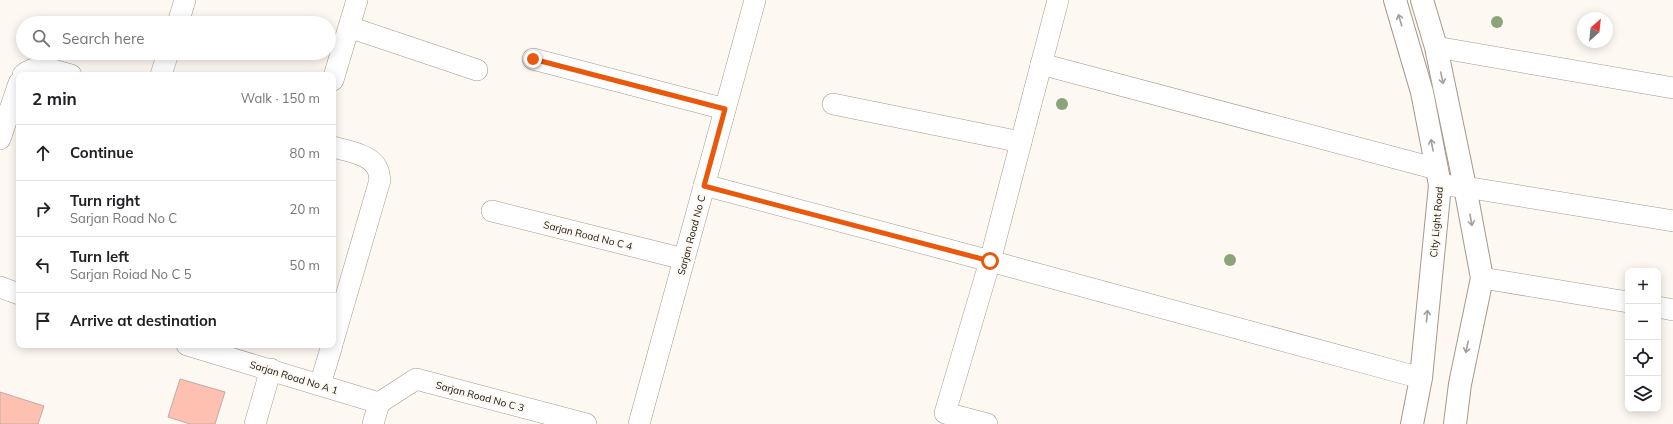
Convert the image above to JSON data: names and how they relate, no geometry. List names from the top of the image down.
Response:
{
  "streets": {
    "main road": ["City Light Road"],
    "street": [
      "Sarjan Road No C 4",
      "Sarjan Road No C",
      "Sarjan Road No A 1",
      "Sarjan Road No C 3"
    ]
  },
  "crossings": [
    ["Sarjan Road No C 4", "Sarjan Road No C"],
    ["Sarjan Road No A 1", "Sarjan Road No C 3"]
  ],
  "north": "top right",
  "page": {
    "search": "Search here",
    "heading": ["2 min", "Walk · 150 m"],
    "list": [
      ["Continue", "80 m"],
      ["Turn right", "Sarjan Road No C", "20 m"],
      ["Turn left", "Sarjan Roiad No C 5", "50 m"],
      "Arrive at destination"
    ],
    "map_buttons": ["+", "−"]
  }
}
